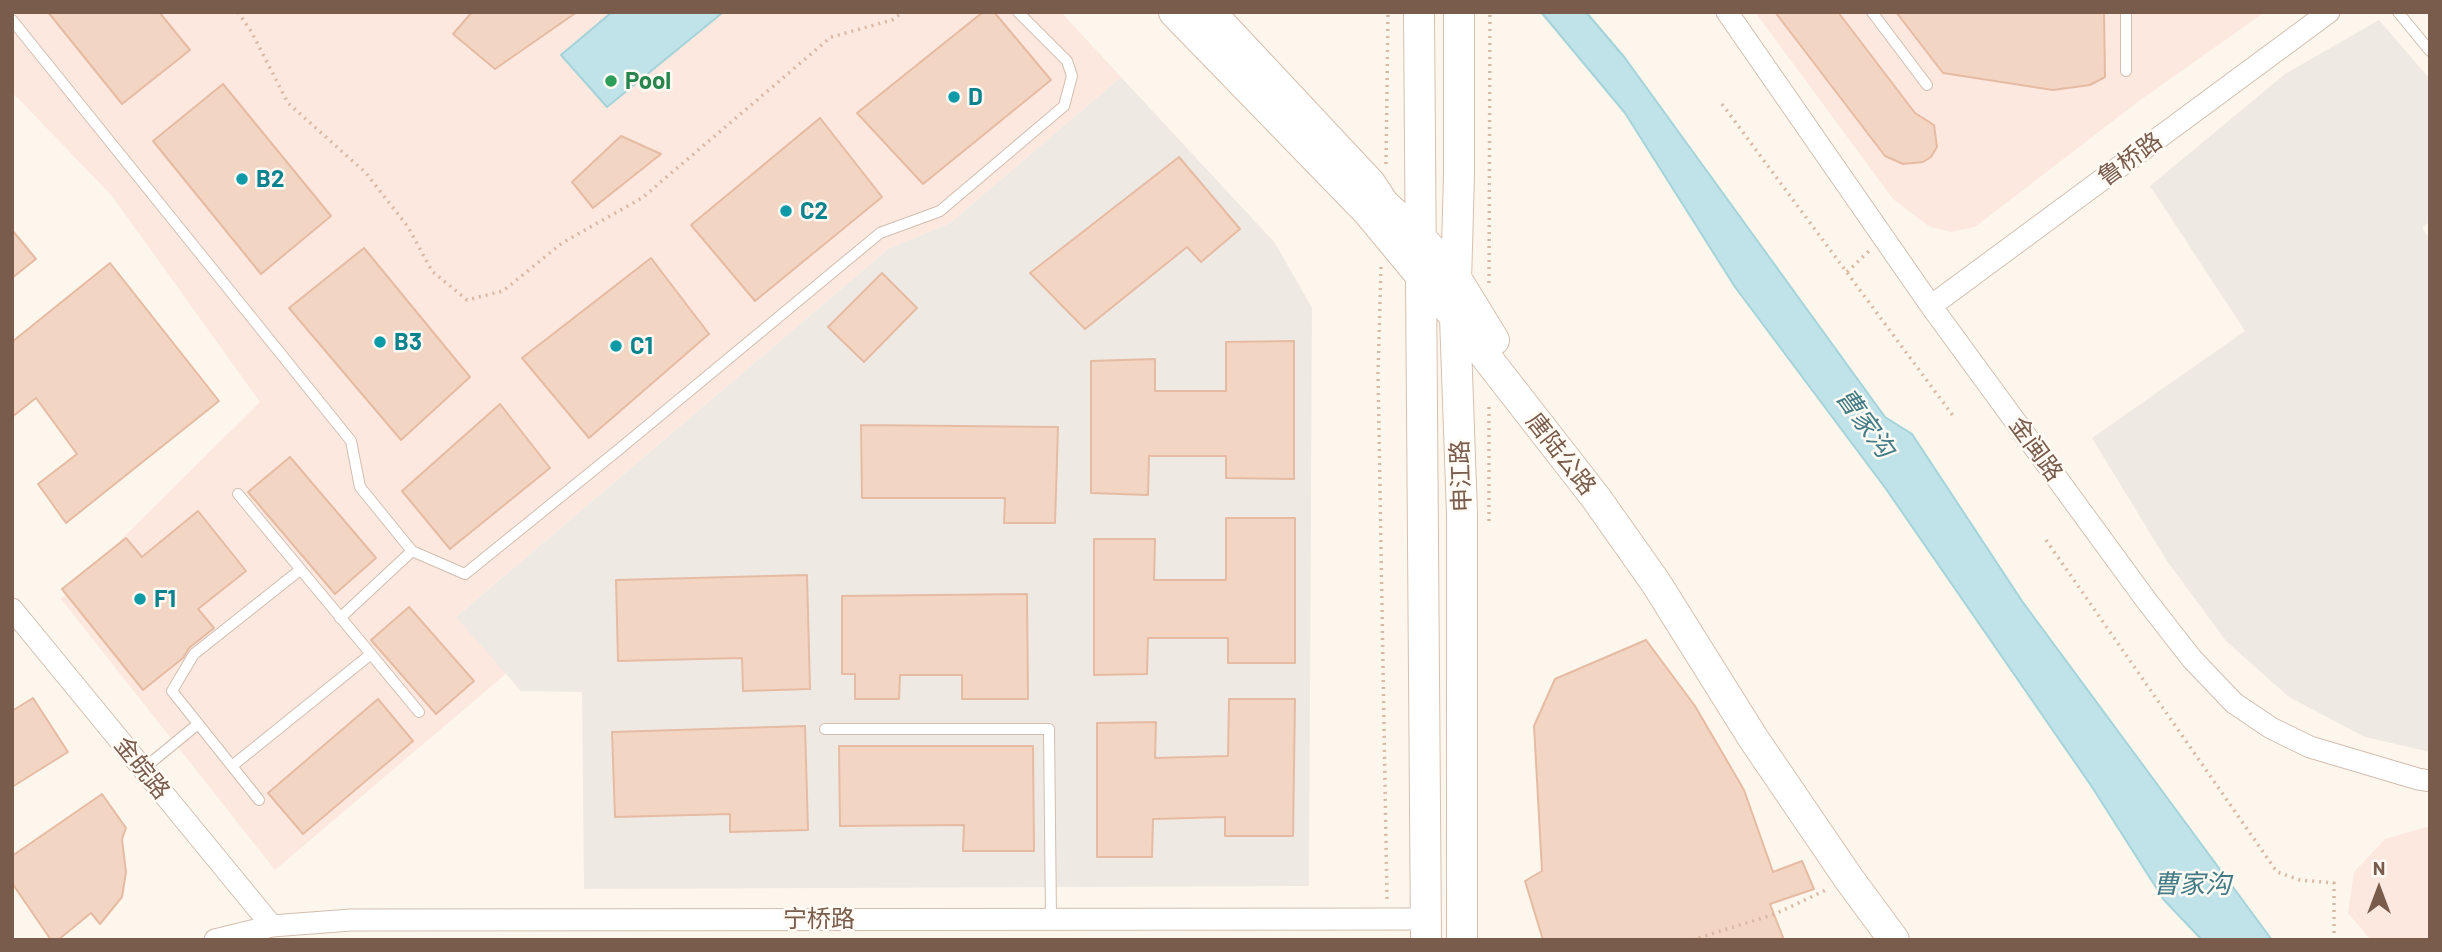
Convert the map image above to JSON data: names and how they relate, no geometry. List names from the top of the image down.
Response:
{
  "streets": {
    "main road": ["唐陆公路", "申江路"],
    "street": [
      "鲁桥路",
      "金闽路",
      "金皖路",
      "宁桥路"
    ]
  },
  "crossings": [
    ["鲁桥路", "金闽路"],
    ["唐陆公路", "申江路"],
    ["申江路", "宁桥路"],
    ["金皖路", "宁桥路"]
  ],
  "water": ["曹家沟"],
  "places": [
    "Pool",
    "D",
    "B2",
    "C2",
    "B3",
    "C1",
    "F1"
  ],
  "north": "top"
}
